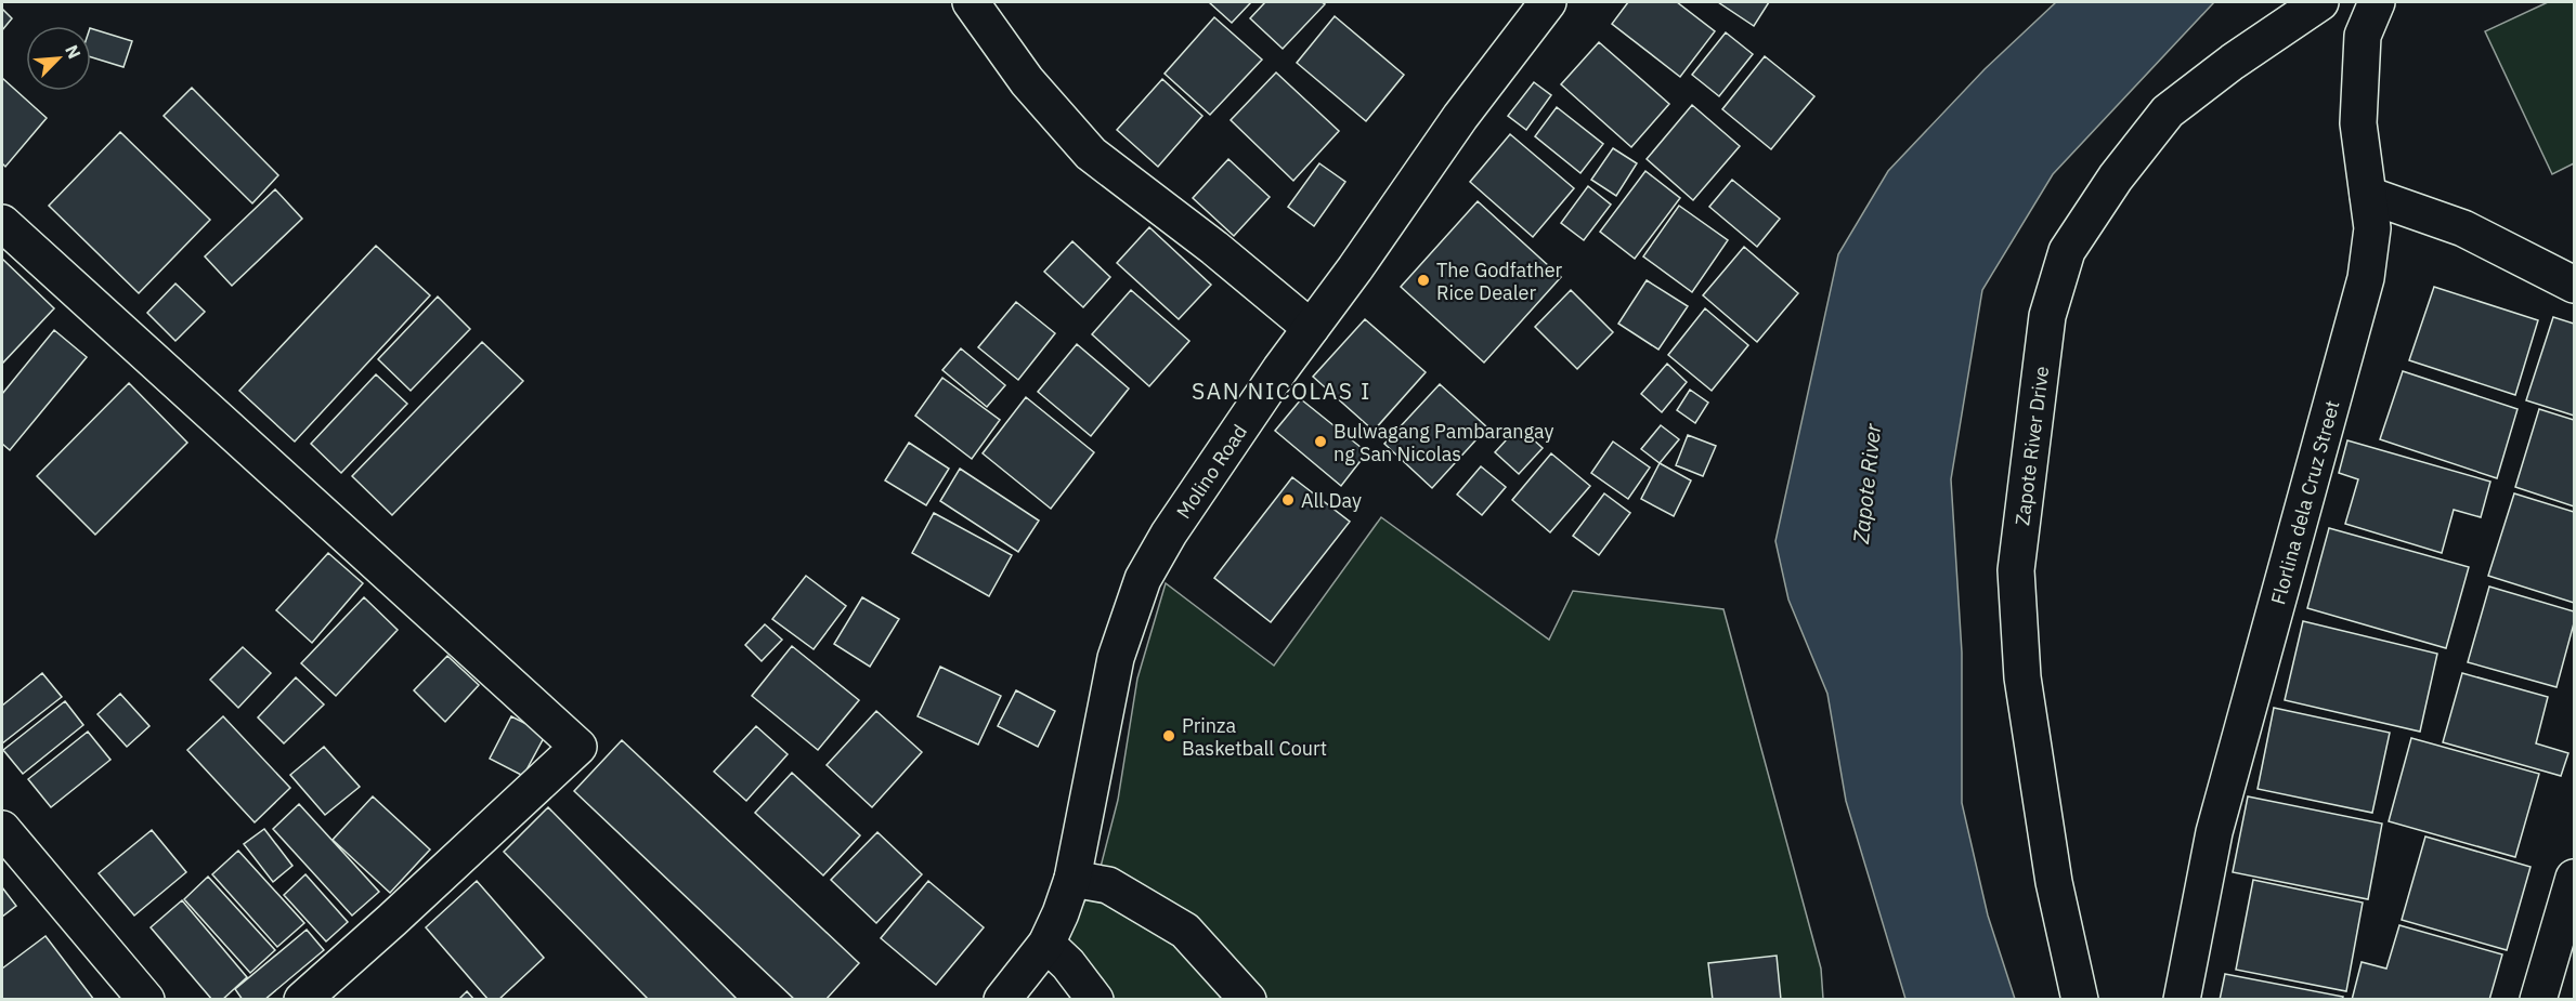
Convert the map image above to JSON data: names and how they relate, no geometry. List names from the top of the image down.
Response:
{
  "streets": {
    "street": ["Zapote River Drive", "Molino Road", "Florlina dela Cruz Street"]
  },
  "districts": ["SAN NICOLAS I"],
  "water": ["Zapote River"],
  "places": [
    "The Godfather Rice Dealer",
    "Bulwagang Pambarangay ng San Nicolas",
    "All Day",
    "Prinza Basketball Court"
  ],
  "north": "top right"
}
